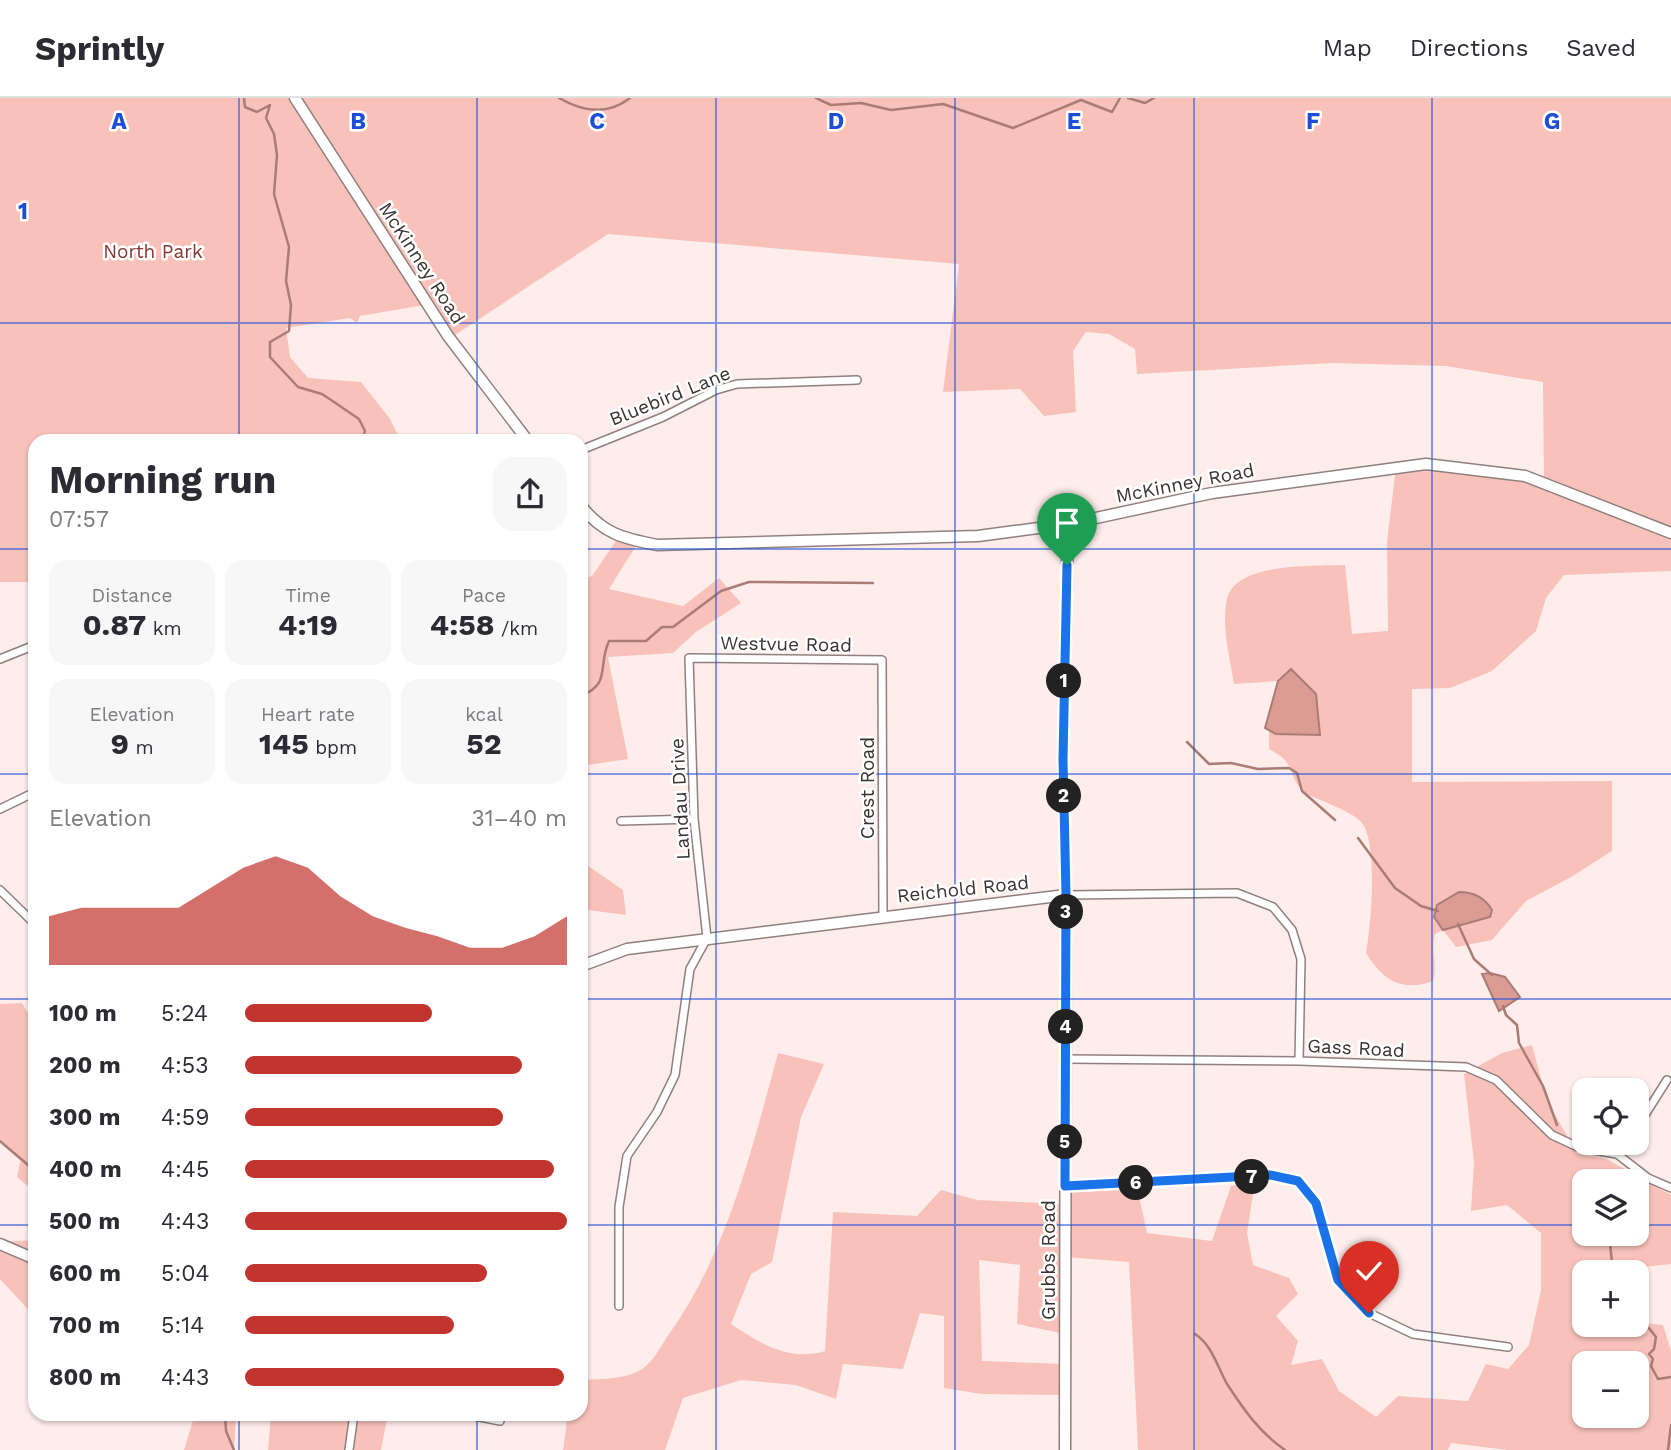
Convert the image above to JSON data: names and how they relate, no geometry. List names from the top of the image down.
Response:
{
  "streets": {
    "street": [
      "McKinney Road",
      "Bluebird Lane",
      "Westvue Road",
      "Crest Road",
      "Landau Drive",
      "Reichold Road",
      "Gass Road",
      "Grubbs Road"
    ]
  },
  "crossings": [
    ["McKinney Road", "Grubbs Road"],
    ["Westvue Road", "Crest Road"],
    ["Westvue Road", "Landau Drive"],
    ["Crest Road", "Reichold Road"],
    ["Landau Drive", "Reichold Road"],
    ["Reichold Road", "Gass Road"],
    ["Reichold Road", "Grubbs Road"],
    ["Gass Road", "Grubbs Road"]
  ],
  "parks": ["North Park"],
  "page": {
    "header": "Sprintly",
    "nav": ["Map", "Directions", "Saved"],
    "heading": ["Morning run", "07:57"],
    "stats": [
      ["Distance", "0.87 km"],
      ["Time", "4:19"],
      ["Pace", "4:58 /km"],
      ["Elevation", "9 m"],
      ["Heart rate", "145 bpm"],
      ["kcal", "52"]
    ],
    "pins": [
      "1",
      "2",
      "3",
      "4",
      "5",
      "7",
      "6"
    ],
    "chart": ["Elevation", "31–40 m"],
    "list": [
      {
        "name": "100 m",
        "note": "5:24"
      },
      {
        "name": "200 m",
        "note": "4:53"
      },
      {
        "name": "300 m",
        "note": "4:59"
      },
      {
        "name": "400 m",
        "note": "4:45"
      },
      {
        "name": "500 m",
        "note": "4:43"
      },
      {
        "name": "600 m",
        "note": "5:04"
      },
      {
        "name": "700 m",
        "note": "5:14"
      },
      {
        "name": "800 m",
        "note": "4:43"
      }
    ],
    "map_buttons": ["+", "−"]
  },
  "grid": {
    "columns": [
      "A",
      "B",
      "C",
      "D",
      "E",
      "F",
      "G"
    ],
    "rows": ["1"]
  }
}
